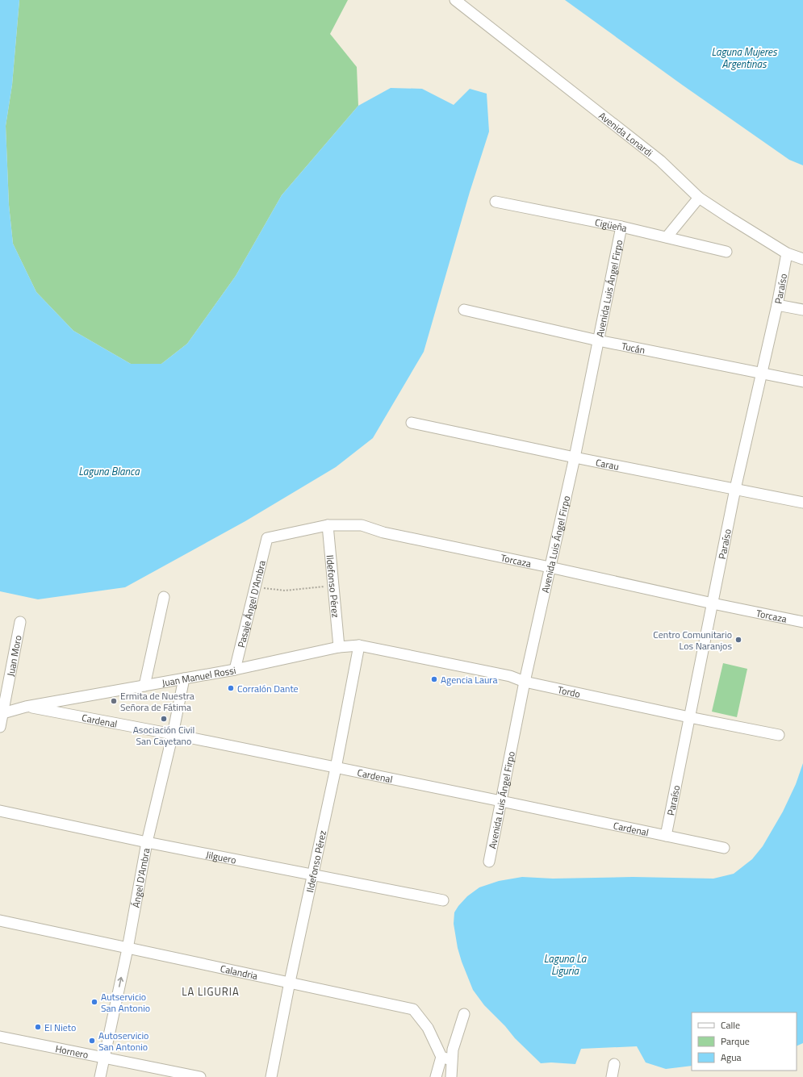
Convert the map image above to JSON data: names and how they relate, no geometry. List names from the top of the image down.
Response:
{
  "streets": {
    "street": [
      "Avenida Lonardi",
      "Cigüeña",
      "Avenida Luis Ángel Firpo",
      "Paraíso",
      "Tucán",
      "Carau",
      "Torcaza",
      "Ildefonso Pérez",
      "Pasaje Ángel D'Ambra",
      "Juan Moro",
      "Juan Manuel Rossi",
      "Tordo",
      "Cardenal",
      "Jilguero",
      "Ángel D'Ambra",
      "Calandria",
      "Hornero"
    ]
  },
  "crossings": [
    ["Avenida Lonardi", "Paraíso"],
    ["Cigüeña", "Avenida Luis Ángel Firpo"],
    ["Avenida Luis Ángel Firpo", "Tucán"],
    ["Avenida Luis Ángel Firpo", "Carau"],
    ["Avenida Luis Ángel Firpo", "Torcaza"],
    ["Avenida Luis Ángel Firpo", "Tordo"],
    ["Avenida Luis Ángel Firpo", "Cardenal"],
    ["Paraíso", "Tucán"],
    ["Paraíso", "Carau"],
    ["Paraíso", "Torcaza"],
    ["Paraíso", "Tordo"],
    ["Paraíso", "Cardenal"],
    ["Torcaza", "Ildefonso Pérez"],
    ["Torcaza", "Pasaje Ángel D'Ambra"],
    ["Ildefonso Pérez", "Juan Manuel Rossi"],
    ["Ildefonso Pérez", "Tordo"],
    ["Ildefonso Pérez", "Cardenal"],
    ["Ildefonso Pérez", "Jilguero"],
    ["Ildefonso Pérez", "Calandria"],
    ["Pasaje Ángel D'Ambra", "Juan Manuel Rossi"],
    ["Juan Moro", "Juan Manuel Rossi"],
    ["Juan Manuel Rossi", "Tordo"],
    ["Juan Manuel Rossi", "Cardenal"],
    ["Juan Manuel Rossi", "Ángel D'Ambra"],
    ["Cardenal", "Ángel D'Ambra"],
    ["Jilguero", "Ángel D'Ambra"],
    ["Ángel D'Ambra", "Calandria"],
    ["Ángel D'Ambra", "Hornero"]
  ],
  "districts": ["LA LIGURIA"],
  "water": ["Laguna Mujeres Argentinas", "Laguna Blanca", "Laguna La Liguria"],
  "places": [
    "Centro Comunitario Los Naranjos",
    "Agencia Laura",
    "Corralón Dante",
    "Ermita de Nuestra Señora de Fátima",
    "Asociación Civil San Cayetano",
    "Autservicio San Antonio",
    "El Nieto",
    "Autoservicio San Antonio"
  ],
  "legend": ["Calle", "Parque", "Agua"]
}
